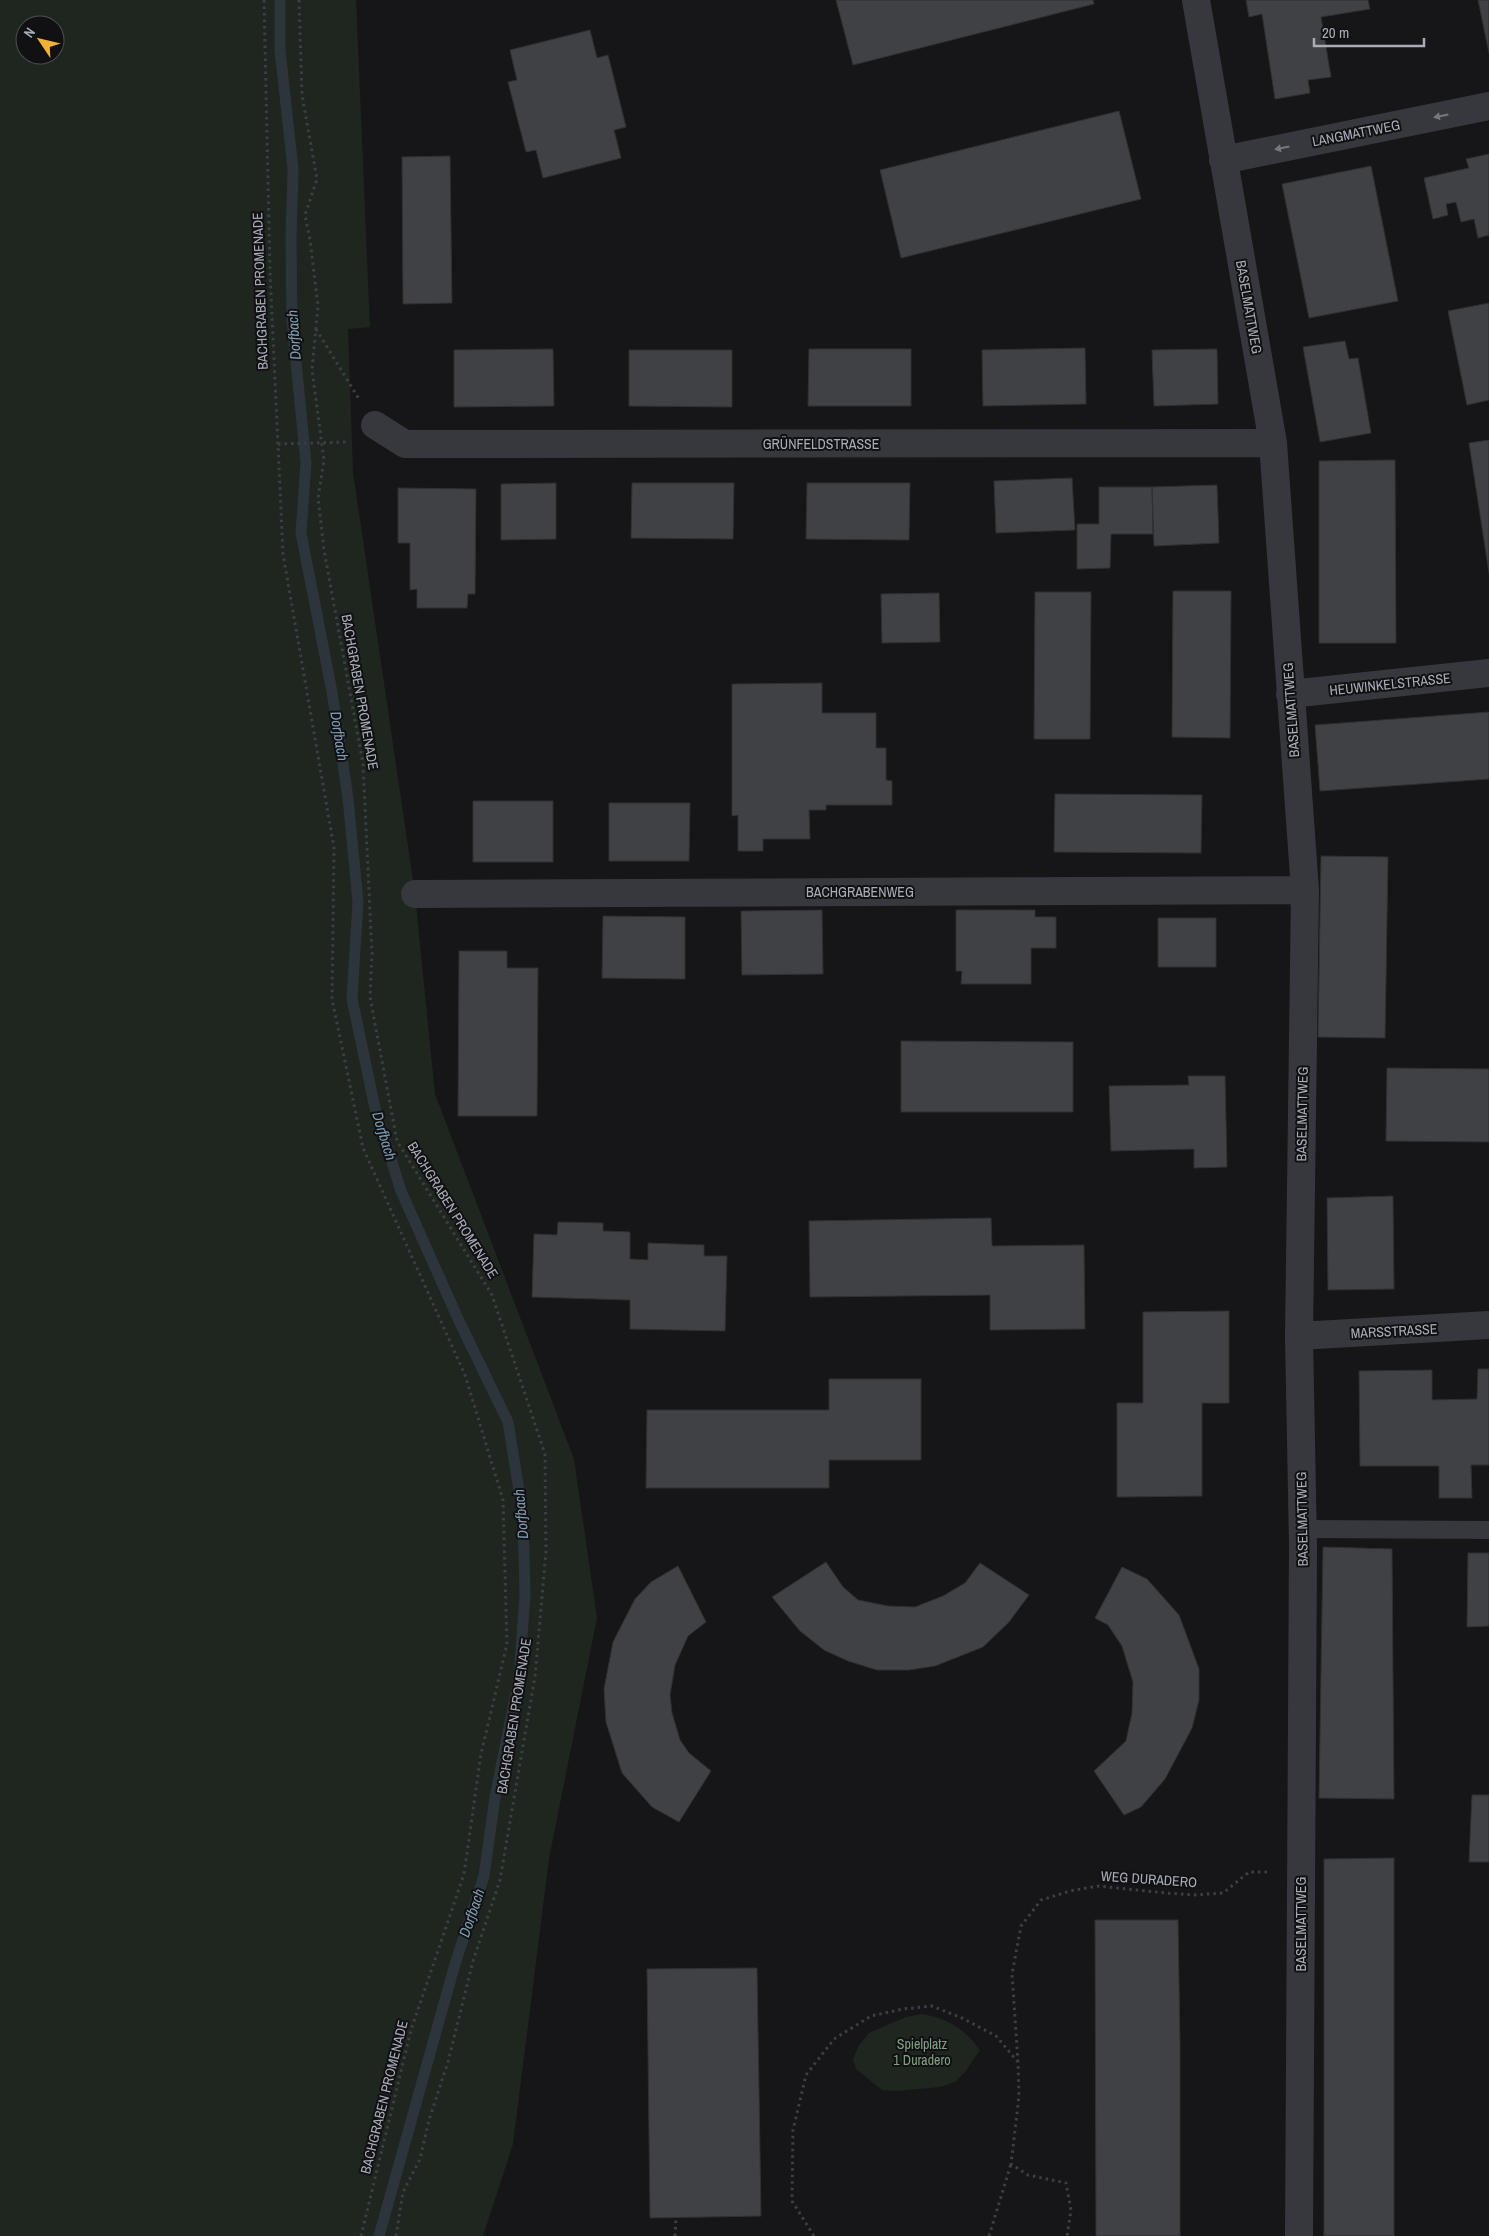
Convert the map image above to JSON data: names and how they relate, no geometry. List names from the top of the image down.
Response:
{
  "streets": {
    "street": [
      "LANGMATTWEG",
      "BASELMATTWEG",
      "GRÜNFELDSTRASSE",
      "HEUWINKELSTRASSE",
      "BACHGRABENWEG",
      "MARSSTRASSE"
    ],
    "path": ["BACHGRABEN PROMENADE", "WEG DURADERO"]
  },
  "crossings": [
    ["LANGMATTWEG", "BASELMATTWEG"],
    ["BASELMATTWEG", "GRÜNFELDSTRASSE"],
    ["BASELMATTWEG", "HEUWINKELSTRASSE"],
    ["BASELMATTWEG", "BACHGRABENWEG"],
    ["BASELMATTWEG", "MARSSTRASSE"],
    ["BASELMATTWEG", "WEG DURADERO"]
  ],
  "one_way": ["LANGMATTWEG"],
  "water": ["Dorfbach"],
  "parks": ["Spielplatz 1 Duradero"],
  "scale_bar": "20 m",
  "north": "top left"
}
